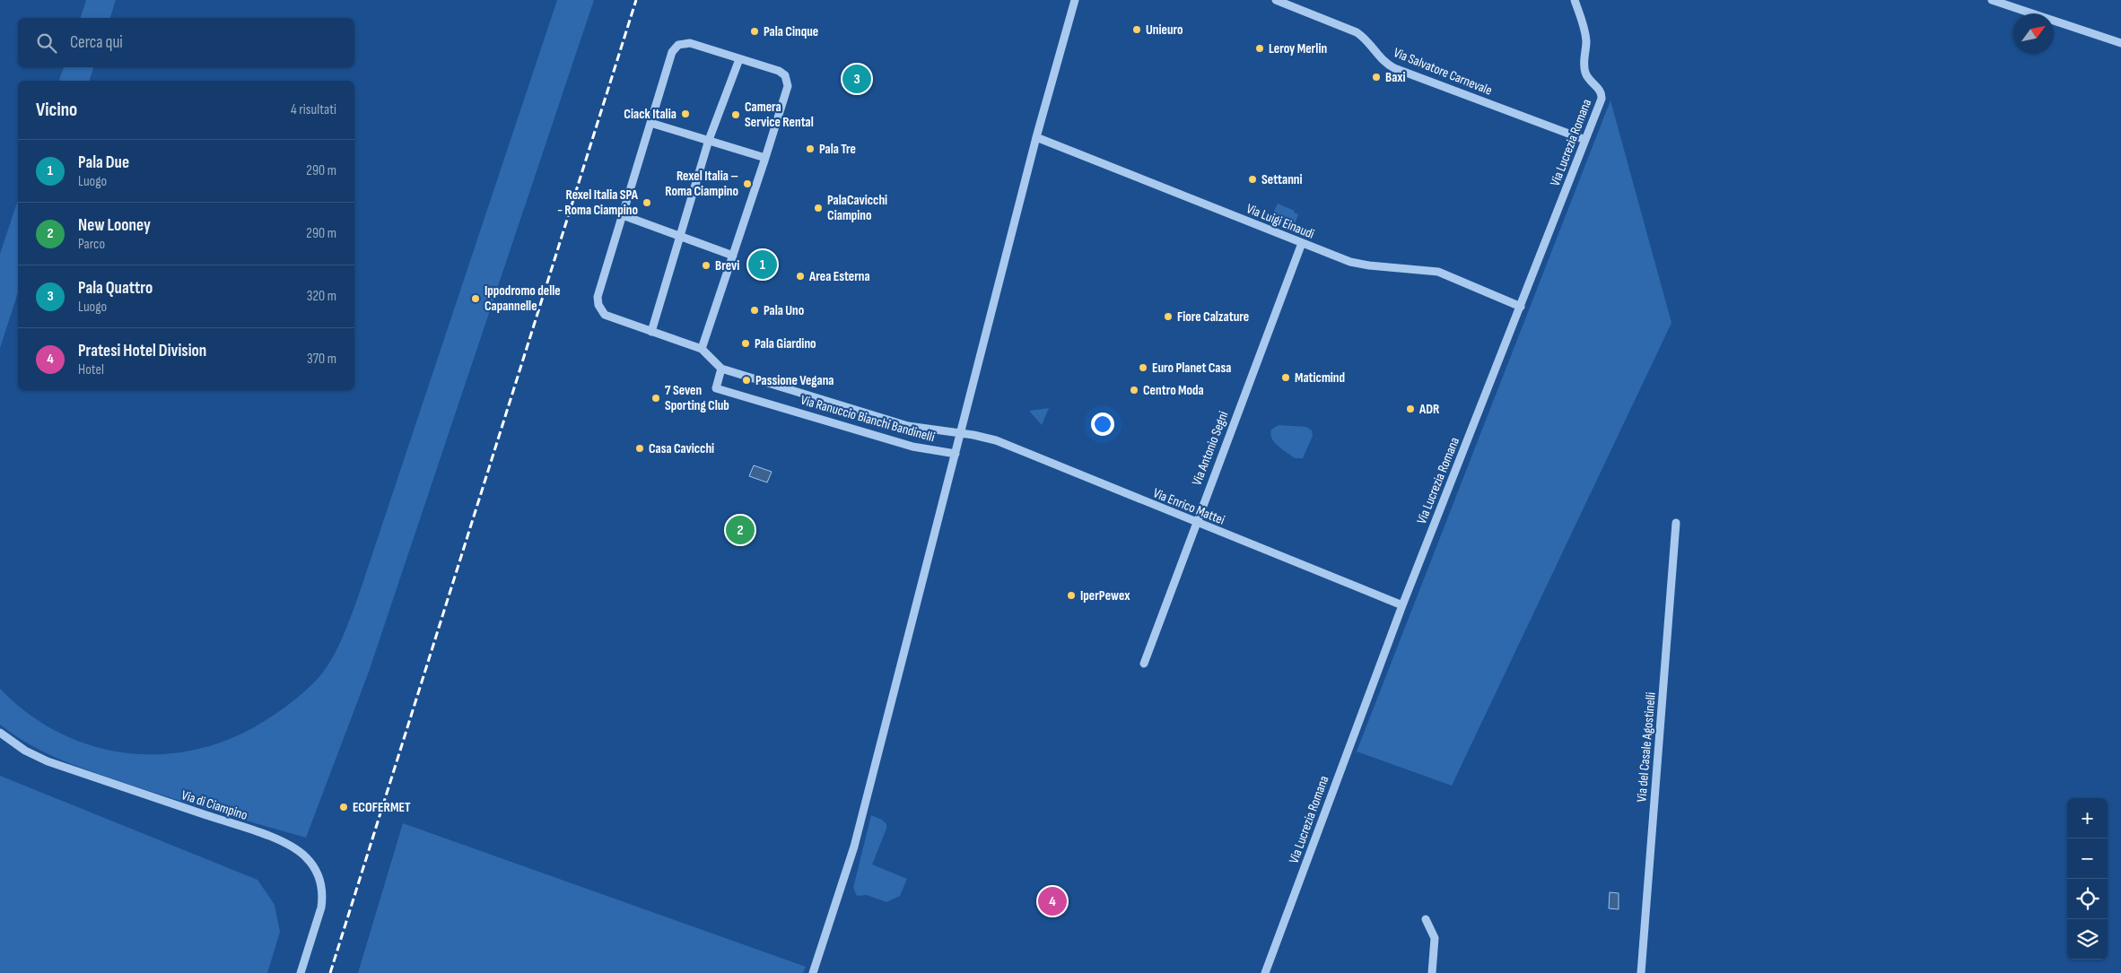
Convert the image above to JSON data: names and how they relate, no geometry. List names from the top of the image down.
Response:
{
  "streets": {
    "street": [
      "Via Salvatore Carnevale",
      "Via Lucrezia Romana",
      "Via Luigi Einaudi",
      "Via Ranuccio Bianchi Bandinelli",
      "Via Antonio Segni",
      "Via Enrico Mattei",
      "Via del Casale Agostinelli",
      "Via di Ciampino"
    ]
  },
  "crossings": [
    ["Via Salvatore Carnevale", "Via Lucrezia Romana"],
    ["Via Lucrezia Romana", "Via Luigi Einaudi"],
    ["Via Lucrezia Romana", "Via Enrico Mattei"],
    ["Via Luigi Einaudi", "Via Antonio Segni"],
    ["Via Ranuccio Bianchi Bandinelli", "Via Enrico Mattei"],
    ["Via Antonio Segni", "Via Enrico Mattei"]
  ],
  "places": [
    "Unieuro",
    "Pala Cinque",
    "Leroy Merlin",
    "Baxi",
    "Ciack Italia",
    "Camera Service Rental",
    "Pala Tre",
    "Settanni",
    "Rexel Italia – Roma Ciampino",
    "Rexel Italia SPA - Roma Ciampino",
    "PalaCavicchi Ciampino",
    "Brevi",
    "Area Esterna",
    "Ippodromo delle Capannelle",
    "Pala Uno",
    "Fiore Calzature",
    "Pala Giardino",
    "Euro Planet Casa",
    "Maticmind",
    "Passione Vegana",
    "Centro Moda",
    "7 Seven Sporting Club",
    "ADR",
    "Casa Cavicchi",
    "IperPewex",
    "ECOFERMET"
  ],
  "north": "top right",
  "page": {
    "search": "Cerca qui",
    "pins": [
      "3",
      "1",
      "2",
      "4"
    ],
    "heading": ["Vicino", "4 risultati"],
    "list": [
      {
        "mark": "1",
        "name": "Pala Due",
        "note": "Luogo",
        "value": "290 m"
      },
      {
        "mark": "2",
        "name": "New Looney",
        "note": "Parco",
        "value": "290 m"
      },
      {
        "mark": "3",
        "name": "Pala Quattro",
        "note": "Luogo",
        "value": "320 m"
      },
      {
        "mark": "4",
        "name": "Pratesi Hotel Division",
        "note": "Hotel",
        "value": "370 m"
      }
    ],
    "map_buttons": ["+", "−"]
  }
}
